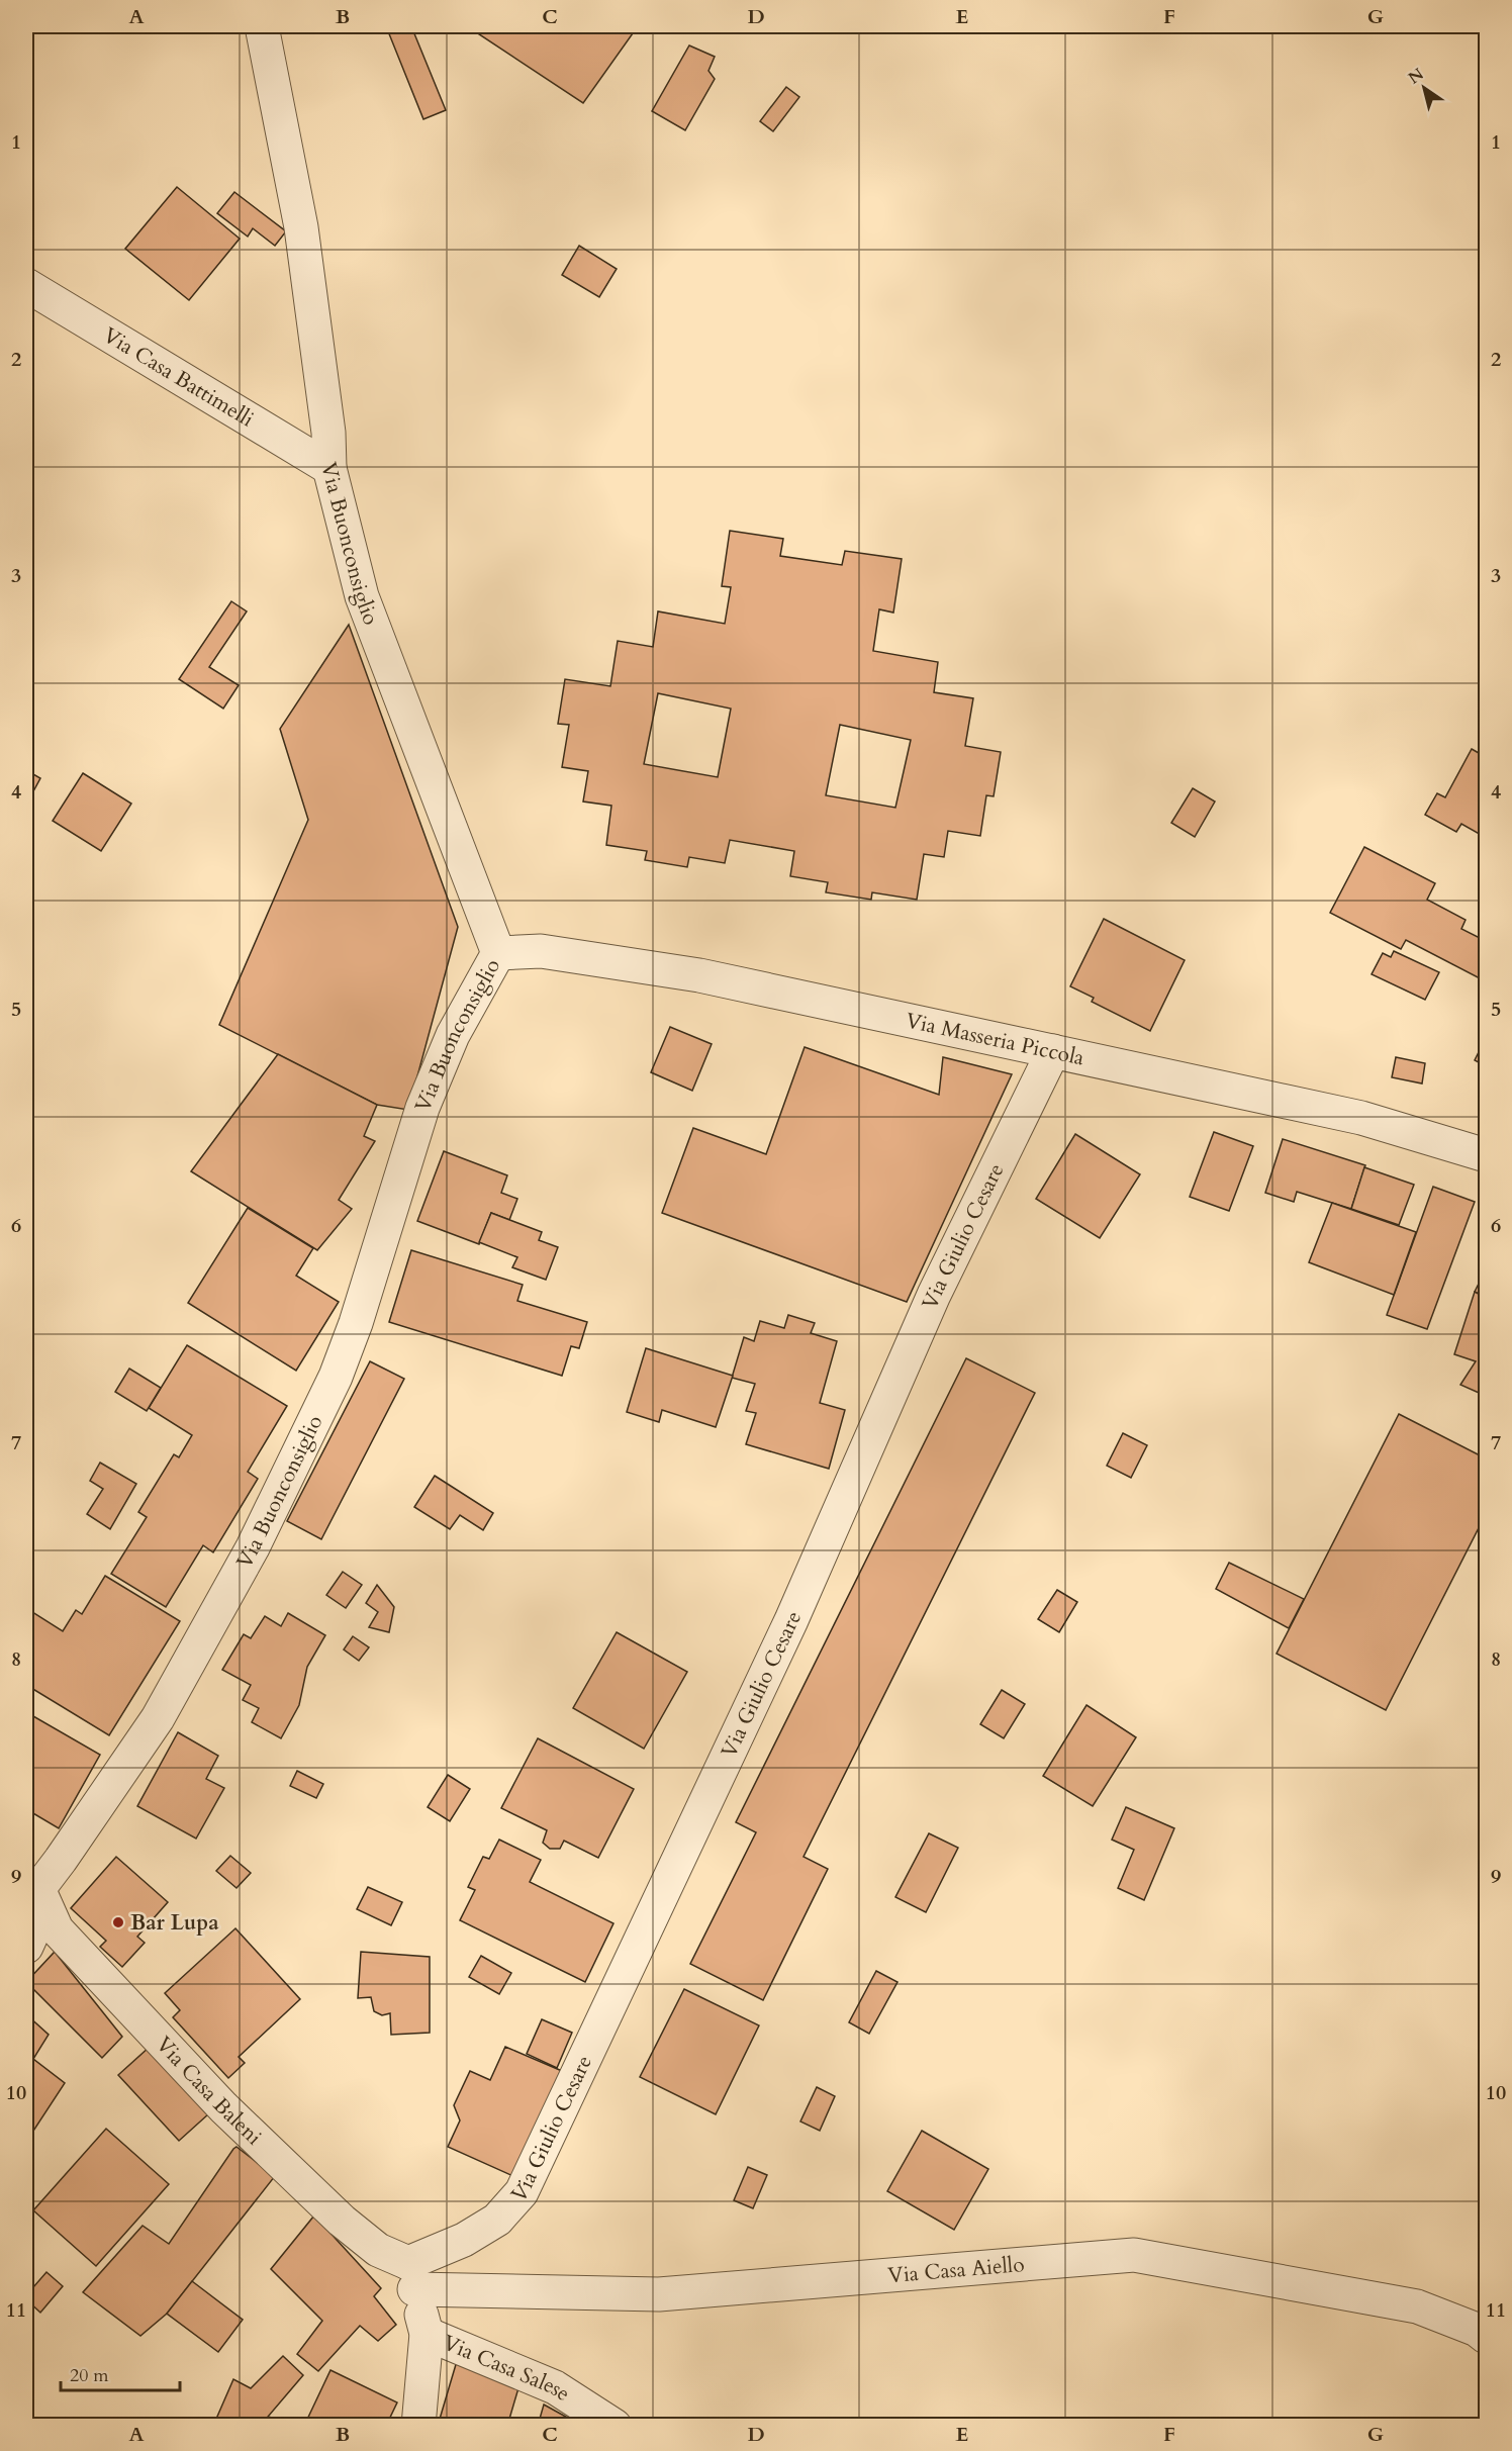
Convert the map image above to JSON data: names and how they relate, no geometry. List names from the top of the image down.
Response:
{
  "streets": {
    "street": [
      "Via Casa Battimelli",
      "Via Buonconsiglio",
      "Via Masseria Piccola",
      "Via Giulio Cesare",
      "Via Casa Baleni",
      "Via Casa Aiello",
      "Via Casa Salese"
    ]
  },
  "crossings": [
    ["Via Casa Battimelli", "Via Buonconsiglio"],
    ["Via Buonconsiglio", "Via Masseria Piccola"],
    ["Via Buonconsiglio", "Via Casa Baleni"],
    ["Via Masseria Piccola", "Via Giulio Cesare"],
    ["Via Giulio Cesare", "Via Casa Baleni"],
    ["Via Giulio Cesare", "Via Casa Aiello"],
    ["Via Casa Baleni", "Via Casa Aiello"]
  ],
  "places": ["Bar Lupa"],
  "scale_bar": "20 m",
  "north": "top left",
  "grid": {
    "columns": [
      "A",
      "B",
      "C",
      "D",
      "E",
      "F",
      "G"
    ],
    "rows": [
      "1",
      "2",
      "3",
      "4",
      "5",
      "6",
      "7",
      "8",
      "9",
      "10",
      "11"
    ]
  }
}
